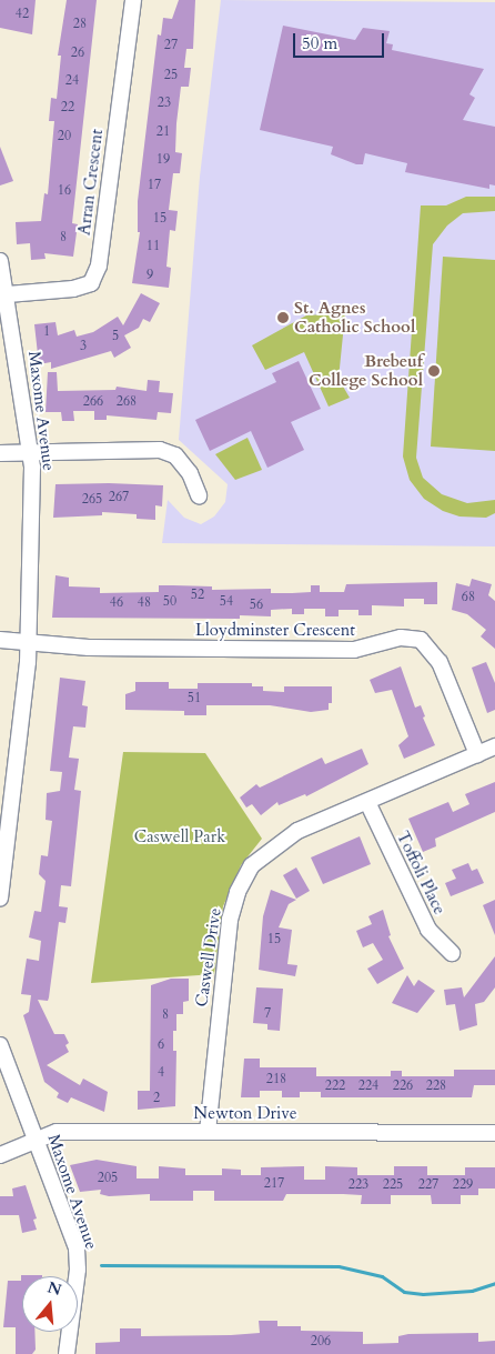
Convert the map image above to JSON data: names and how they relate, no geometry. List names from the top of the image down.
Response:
{
  "streets": {
    "street": [
      "Arran Crescent",
      "Maxome Avenue",
      "Lloydminster Crescent",
      "Toffoli Place",
      "Caswell Drive",
      "Newton Drive"
    ]
  },
  "crossings": [
    ["Arran Crescent", "Maxome Avenue"],
    ["Maxome Avenue", "Lloydminster Crescent"],
    ["Maxome Avenue", "Newton Drive"],
    ["Lloydminster Crescent", "Caswell Drive"],
    ["Toffoli Place", "Caswell Drive"],
    ["Caswell Drive", "Newton Drive"]
  ],
  "parks": ["Caswell Park"],
  "places": ["St. Agnes Catholic School", "Brebeuf College School"],
  "house_numbers": [
    "42",
    "28",
    "27",
    "26",
    "25",
    "24",
    "23",
    "22",
    "21",
    "20",
    "19",
    "17",
    "16",
    "15",
    "8",
    "11",
    "9",
    "1",
    "5",
    "3",
    "266",
    "268",
    "267",
    "265",
    "52",
    "68",
    "50",
    "54",
    "46",
    "48",
    "56",
    "51",
    "15",
    "7",
    "8",
    "6",
    "4",
    "218",
    "222",
    "224",
    "226",
    "228",
    "2",
    "205",
    "217",
    "223",
    "225",
    "227",
    "229",
    "206"
  ],
  "scale_bar": "50 m",
  "north": "top"
}
